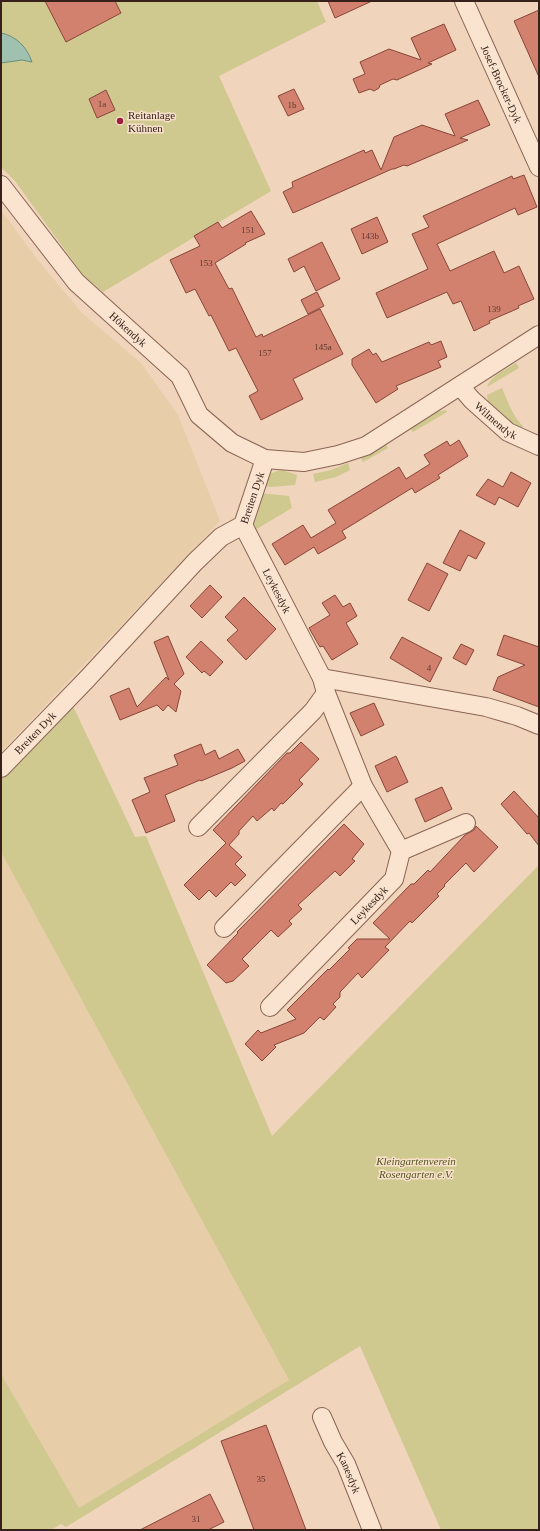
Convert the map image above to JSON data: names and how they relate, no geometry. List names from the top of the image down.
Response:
{
  "streets": {
    "street": [
      "Josef-Brocker-Dyk",
      "Hökendyk",
      "Wilmendyk",
      "Breiten Dyk",
      "Leykesdyk",
      "Kanesdyk"
    ]
  },
  "crossings": [
    ["Hökendyk", "Breiten Dyk"],
    ["Wilmendyk", "Breiten Dyk"],
    ["Breiten Dyk", "Leykesdyk"]
  ],
  "parks": ["Kleingartenverein Rosengarten e.V."],
  "places": ["Reitanlage Kühnen"],
  "house_numbers": [
    "1a",
    "1b",
    "151",
    "143b",
    "153",
    "139",
    "145a",
    "157",
    "4",
    "35",
    "31"
  ]
}
